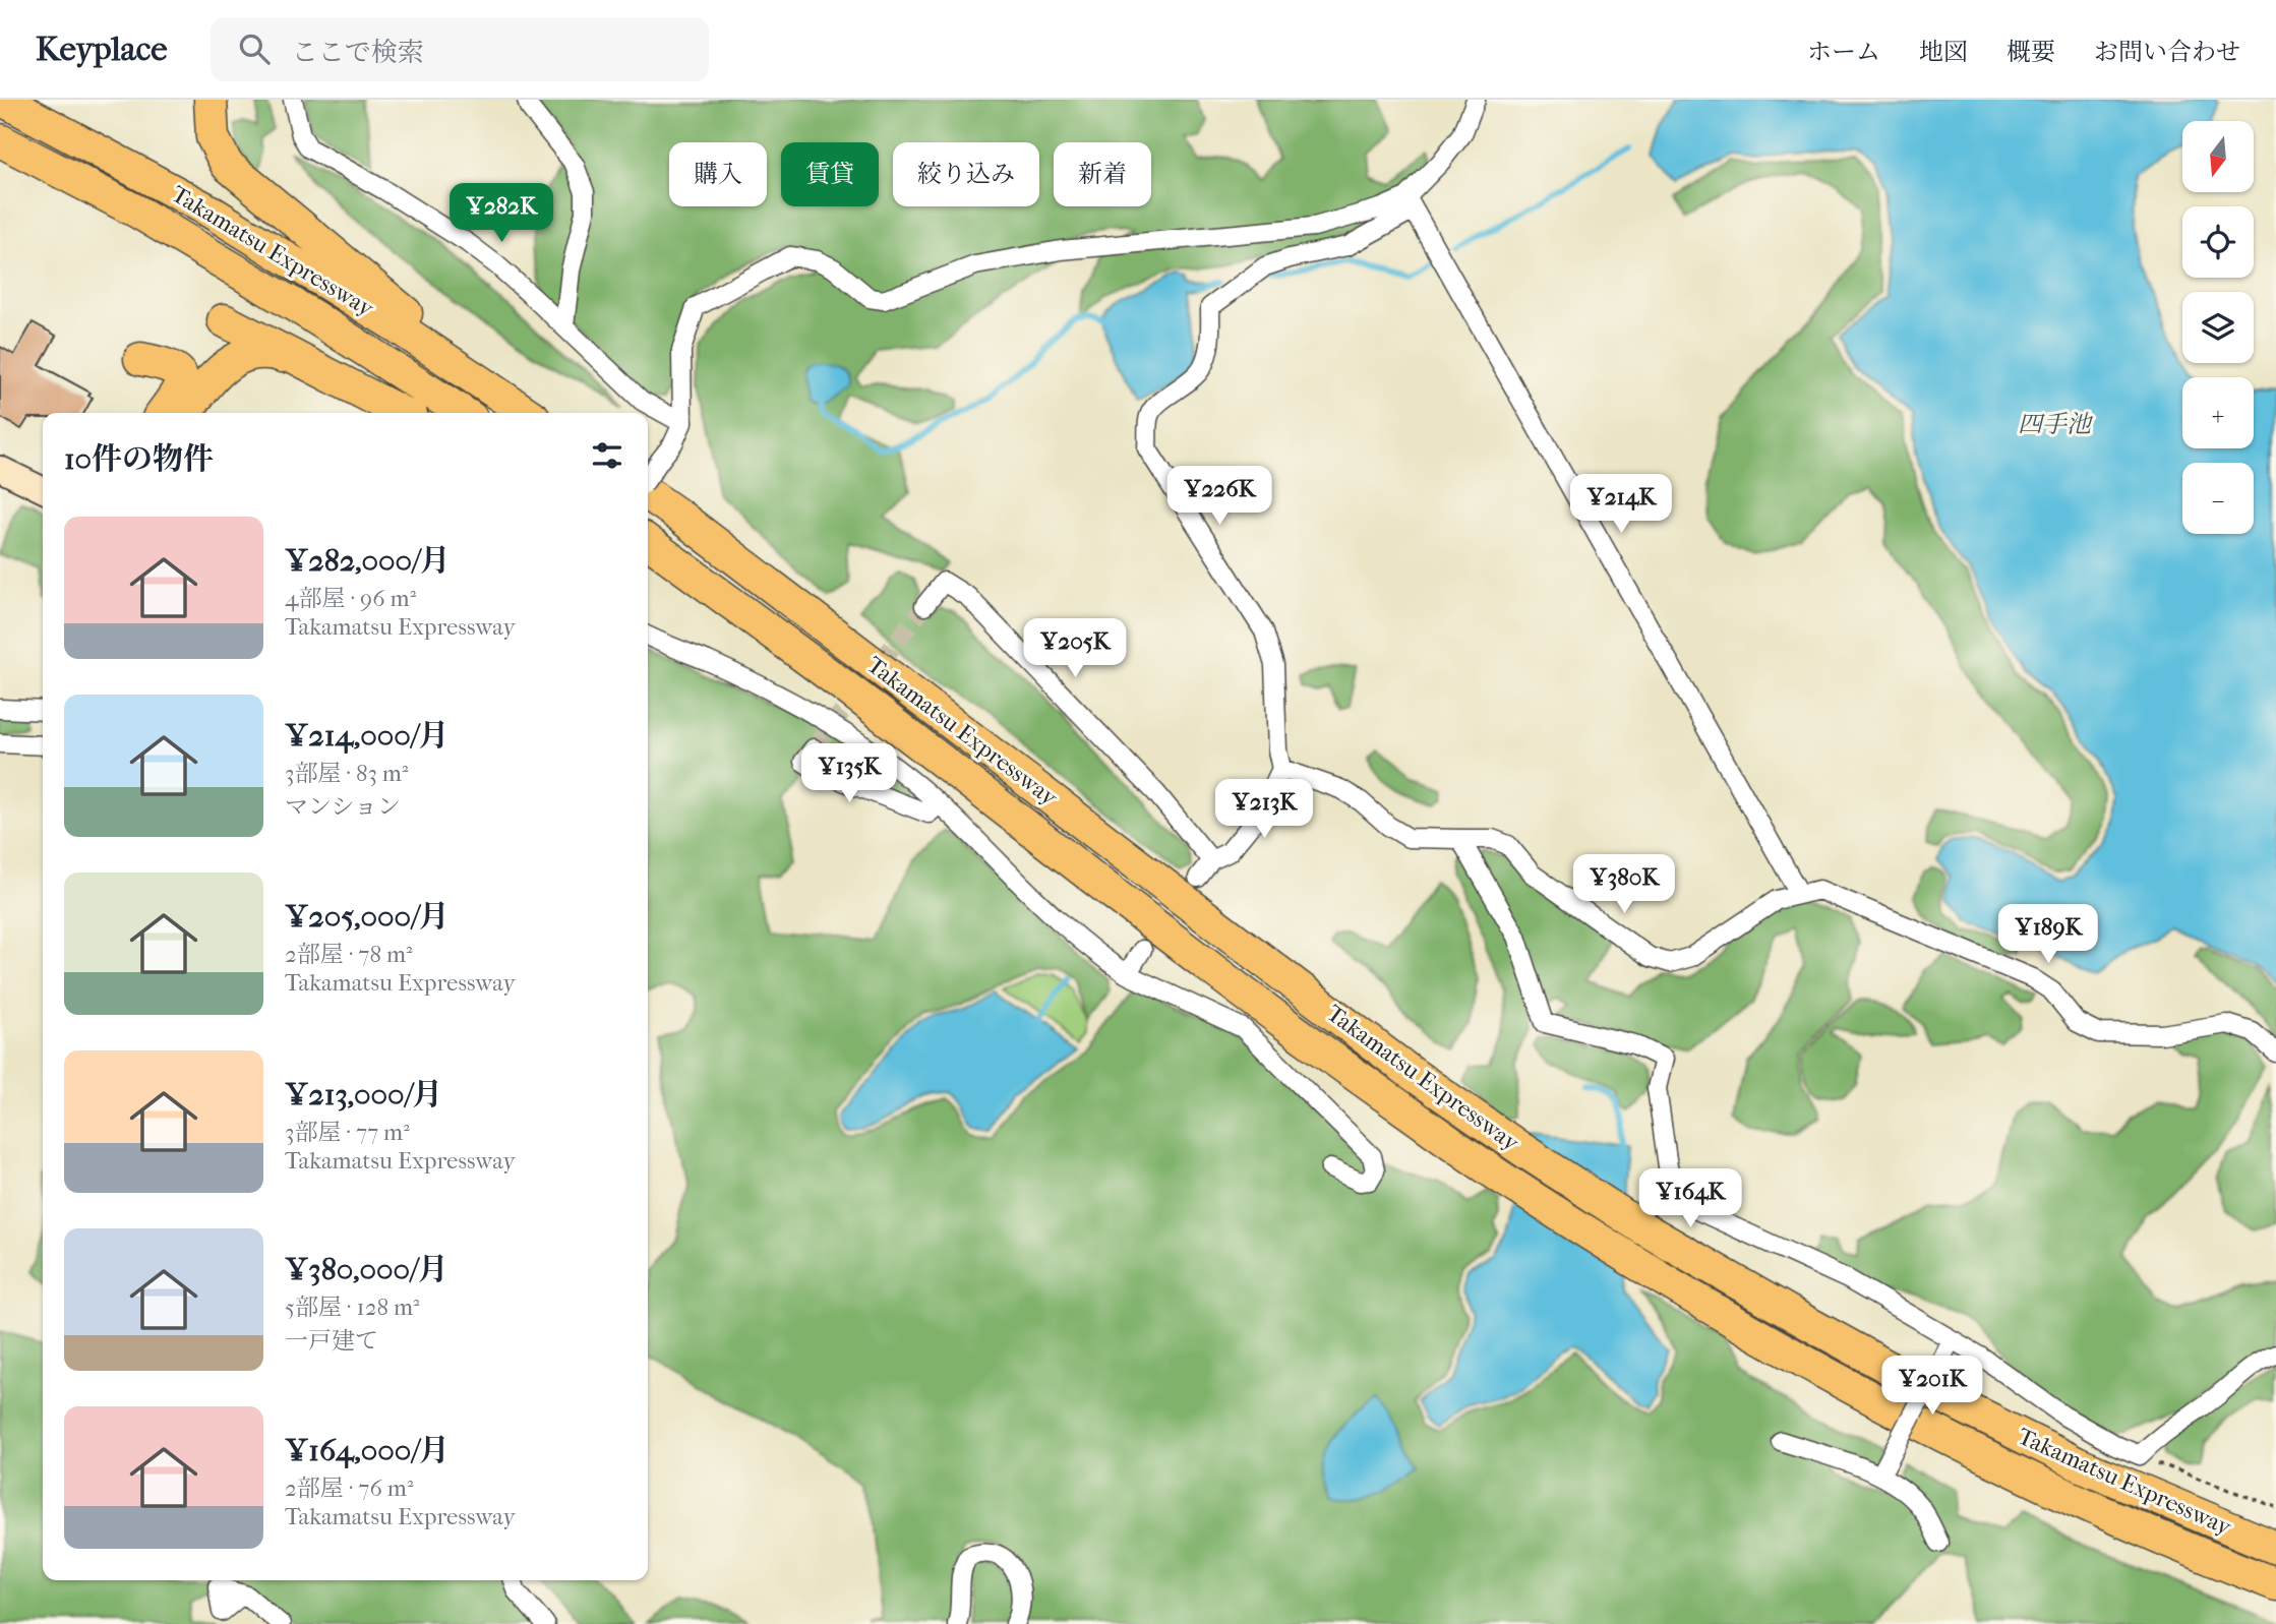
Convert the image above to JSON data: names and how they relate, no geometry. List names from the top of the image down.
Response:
{
  "streets": {
    "highway": ["Takamatsu Expressway"]
  },
  "water": ["四手池"],
  "north": "bottom",
  "page": {
    "header": "Keyplace",
    "search": "ここで検索",
    "nav": [
      "ホーム",
      "地図",
      "概要",
      "お問い合わせ"
    ],
    "map_buttons": ["+", "−"],
    "chip": [
      "購入",
      "賃貸",
      "絞り込み",
      "新着"
    ],
    "price": [
      "¥282K",
      "¥226K",
      "¥214K",
      "¥205K",
      "¥135K",
      "¥213K",
      "¥380K",
      "¥189K",
      "¥164K",
      "¥201K"
    ],
    "heading": "10件の物件",
    "list": [
      {
        "name": "¥282,000/月",
        "note": "4部屋 · 96 m² · Takamatsu Expressway"
      },
      {
        "name": "¥214,000/月",
        "note": "3部屋 · 83 m² · マンション"
      },
      {
        "name": "¥205,000/月",
        "note": "2部屋 · 78 m² · Takamatsu Expressway"
      },
      {
        "name": "¥213,000/月",
        "note": "3部屋 · 77 m² · Takamatsu Expressway"
      },
      {
        "name": "¥380,000/月",
        "note": "5部屋 · 128 m² · 一戸建て"
      },
      {
        "name": "¥164,000/月",
        "note": "2部屋 · 76 m² · Takamatsu Expressway"
      }
    ]
  }
}
